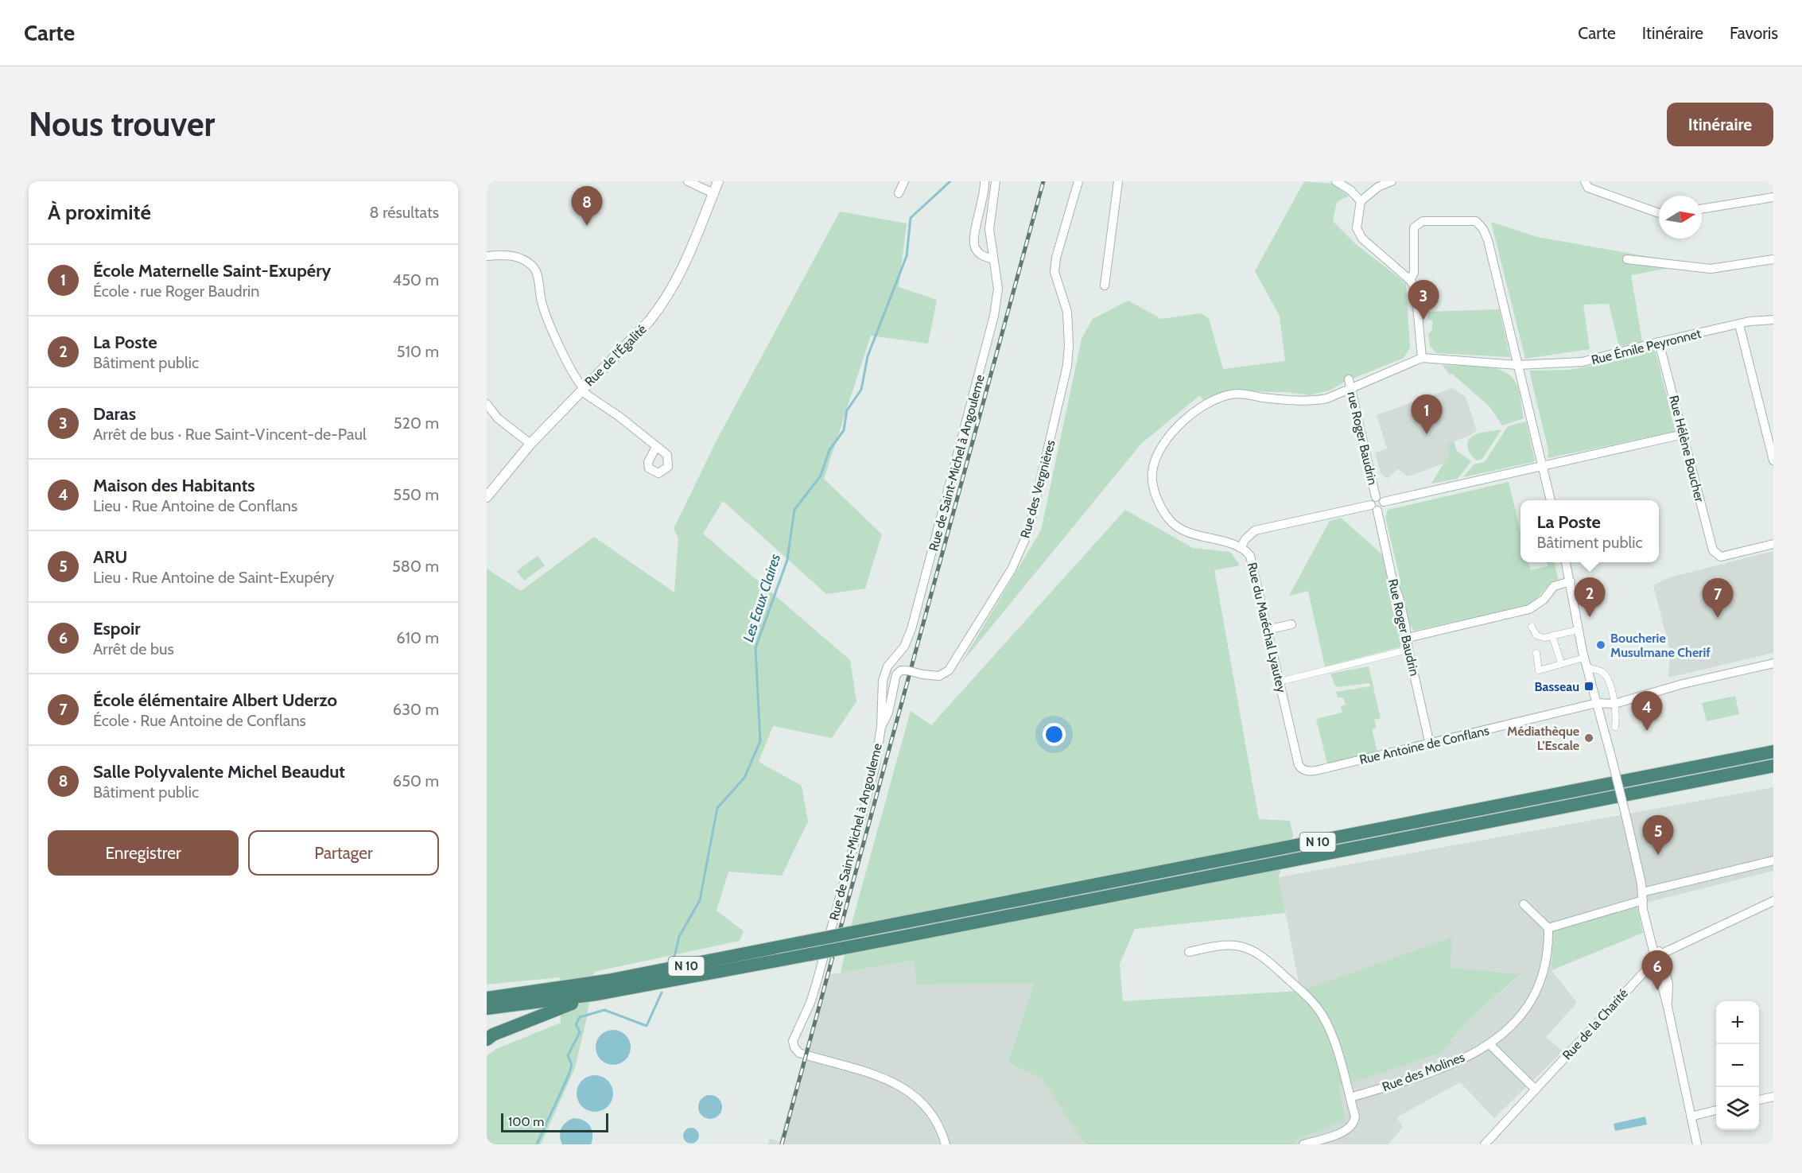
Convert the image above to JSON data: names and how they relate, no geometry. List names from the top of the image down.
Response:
{
  "streets": {
    "highway": ["N 10"],
    "street": [
      "Rue Émile Peyronnet",
      "Rue de l'Égalité",
      "rue Roger Baudrin",
      "Rue Hélène Boucher",
      "Rue de Saint-Michel à Angouleme",
      "Rue des Vergnières",
      "Rue du Maréchal Lyautey",
      "Rue Roger Baudrin",
      "Rue Antoine de Conflans",
      "Rue de la Charité",
      "Rue des Molines"
    ]
  },
  "crossings": [
    ["Rue Émile Peyronnet", "Rue Hélène Boucher"],
    ["Rue Émile Peyronnet", "Rue du Maréchal Lyautey"],
    ["rue Roger Baudrin", "Rue du Maréchal Lyautey"],
    ["Rue de Saint-Michel à Angouleme", "Rue des Vergnières"],
    ["Rue du Maréchal Lyautey", "Rue Antoine de Conflans"],
    ["Rue Roger Baudrin", "Rue Antoine de Conflans"]
  ],
  "water": ["Les Eaux Claires"],
  "places": {
    "other": ["Boucherie Musulmane Cherif", "Médiathèque L'Escale"],
    "transit": ["Basseau"]
  },
  "scale_bar": "100 m",
  "north": "right",
  "page": {
    "header": "Carte",
    "nav": ["Carte", "Itinéraire", "Favoris"],
    "buttons": [
      "Itinéraire",
      ["Enregistrer", "Partager"]
    ],
    "title": "Nous trouver",
    "heading": ["À proximité", "8 résultats"],
    "pins": [
      "8",
      "3",
      "1",
      "2",
      "7",
      "4",
      "5",
      "6"
    ],
    "list": [
      {
        "mark": "1",
        "name": "École Maternelle Saint-Exupéry",
        "note": "École · rue Roger Baudrin",
        "value": "450 m"
      },
      {
        "mark": "2",
        "name": "La Poste",
        "note": "Bâtiment public",
        "value": "510 m"
      },
      {
        "mark": "3",
        "name": "Daras",
        "note": "Arrêt de bus · Rue Saint-Vincent-de-Paul",
        "value": "520 m"
      },
      {
        "mark": "4",
        "name": "Maison des Habitants",
        "note": "Lieu · Rue Antoine de Conflans",
        "value": "550 m"
      },
      {
        "mark": "5",
        "name": "ARU",
        "note": "Lieu · Rue Antoine de Saint-Exupéry",
        "value": "580 m"
      },
      {
        "mark": "6",
        "name": "Espoir",
        "note": "Arrêt de bus",
        "value": "610 m"
      },
      {
        "mark": "7",
        "name": "École élémentaire Albert Uderzo",
        "note": "École · Rue Antoine de Conflans",
        "value": "630 m"
      },
      {
        "mark": "8",
        "name": "Salle Polyvalente Michel Beaudut",
        "note": "Bâtiment public",
        "value": "650 m"
      }
    ],
    "popup": ["La Poste", "Bâtiment public"],
    "map_buttons": ["+", "−"],
    "scale": "100 m"
  }
}
